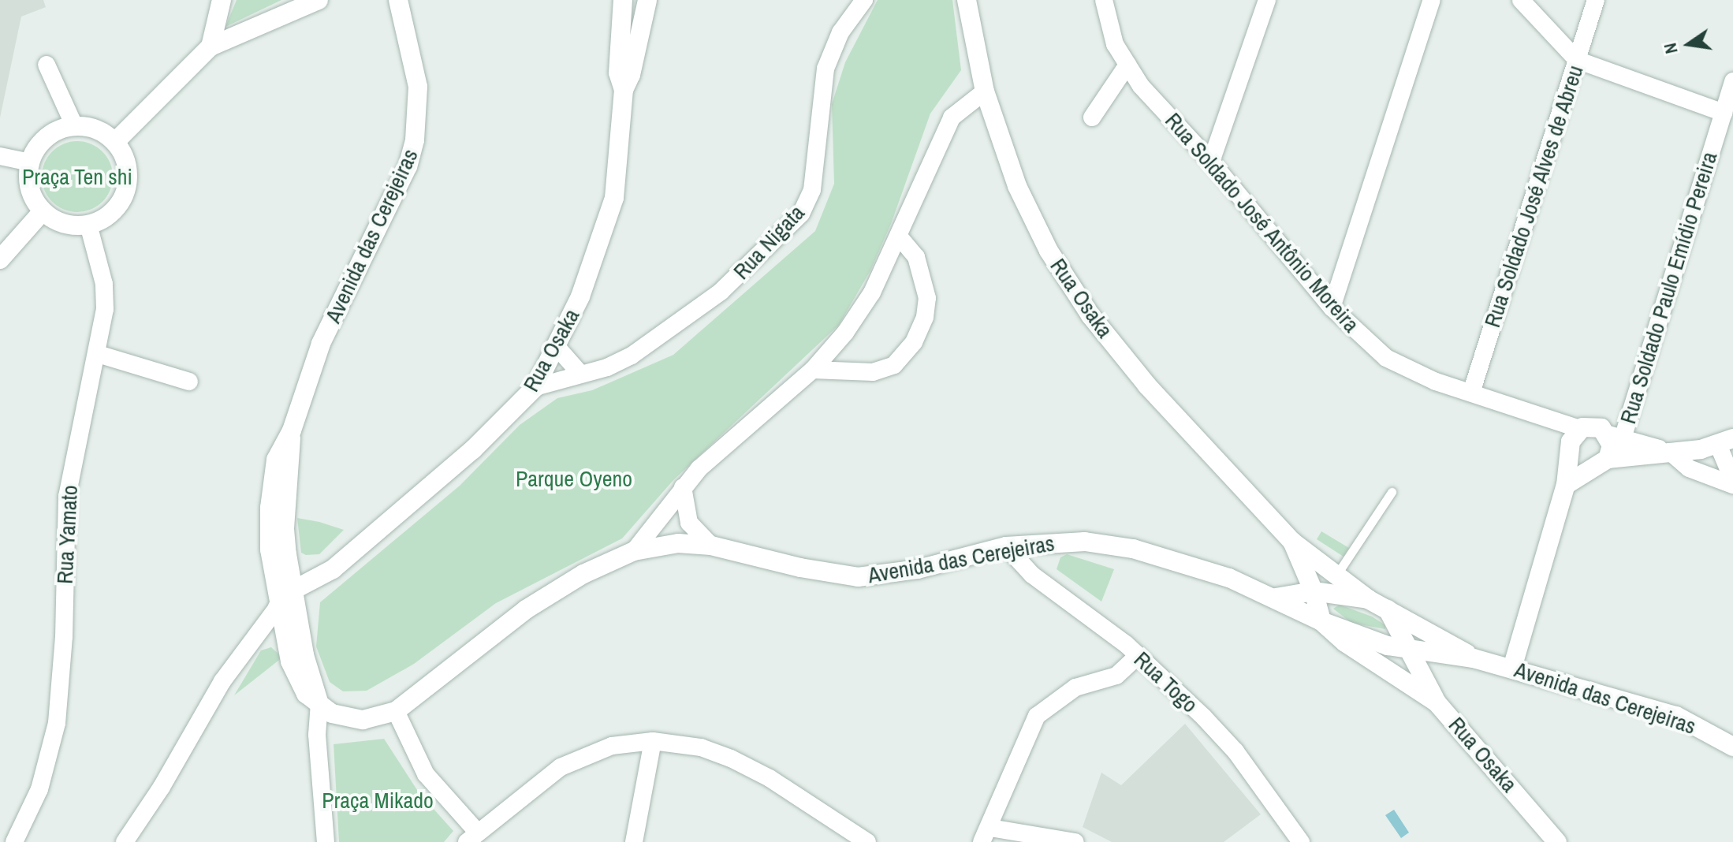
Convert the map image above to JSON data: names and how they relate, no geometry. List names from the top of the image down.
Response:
{
  "streets": {
    "main road": ["Avenida das Cerejeiras", "Rua Osaka"],
    "street": [
      "Rua Soldado José Alves de Abreu",
      "Rua Soldado José Antônio Moreira",
      "Rua Nigata",
      "Rua Soldado Paulo Emídio Pereira",
      "Rua Yamato",
      "Rua Togo"
    ]
  },
  "crossings": [
    ["Rua Soldado José Alves de Abreu", "Rua Soldado José Antônio Moreira"],
    ["Avenida das Cerejeiras", "Rua Osaka"],
    ["Avenida das Cerejeiras", "Rua Togo"],
    ["Rua Nigata", "Rua Osaka"]
  ],
  "parks": ["Praça Ten shi", "Parque Oyeno", "Praça Mikado"],
  "north": "left"
}
